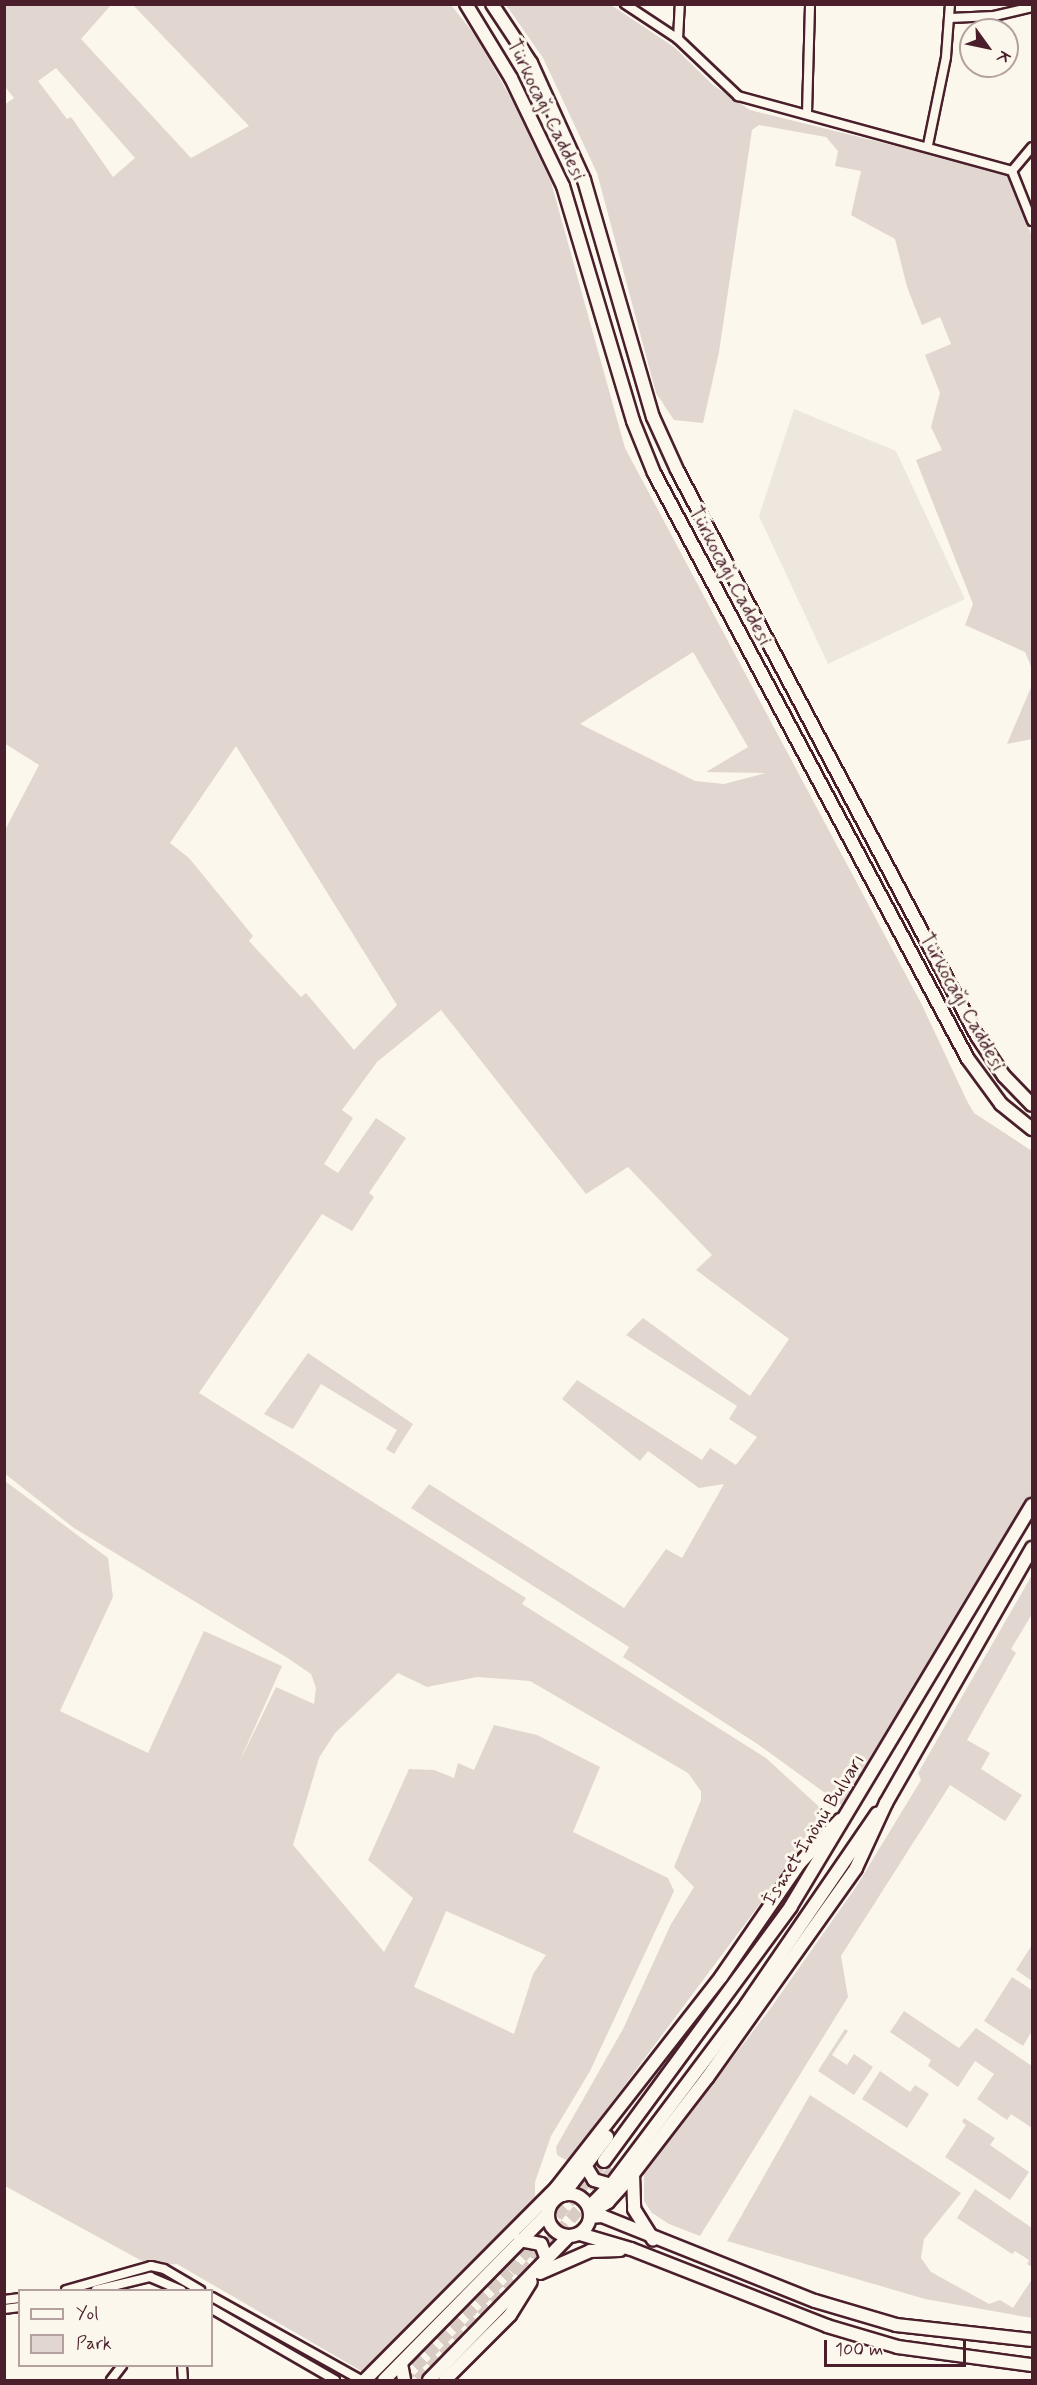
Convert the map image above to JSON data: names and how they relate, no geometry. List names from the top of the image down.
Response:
{
  "streets": {
    "main road": ["Türkocağı Caddesi", "İsmet İnönü Bulvarı"]
  },
  "legend": ["Yol", "Park"],
  "scale_bar": "100 m",
  "north": "bottom right"
}
